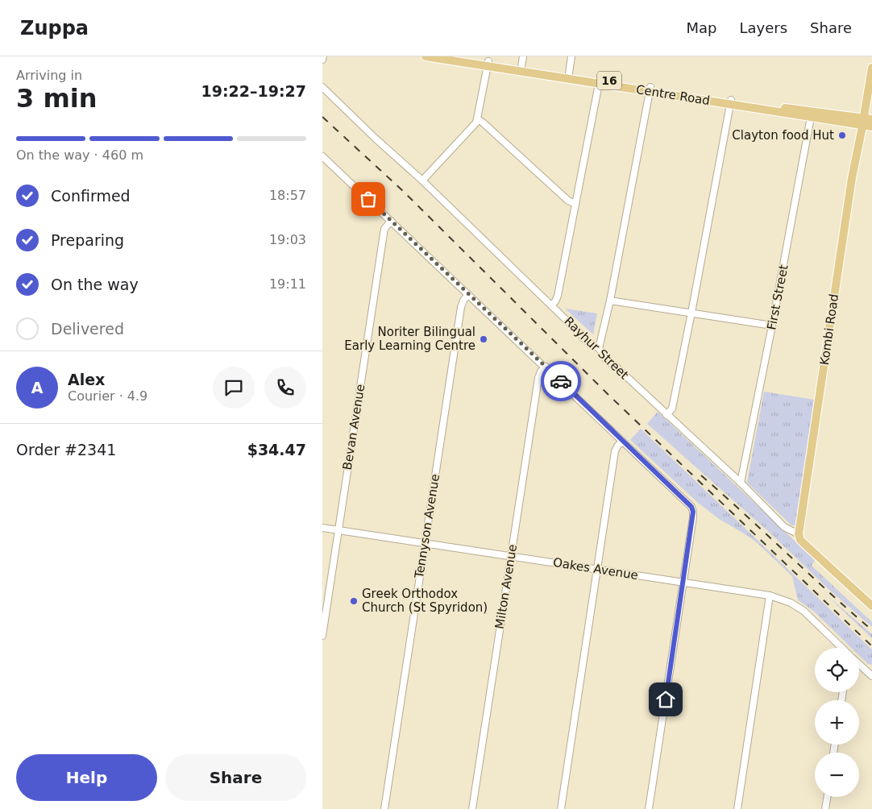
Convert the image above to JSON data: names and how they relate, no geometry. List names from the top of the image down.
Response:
{
  "streets": {
    "main road": [
      "16",
      "Centre Road",
      "Kombi Road",
      "Rayhur Street"
    ],
    "street": [
      "First Street",
      "Bevan Avenue",
      "Tennyson Avenue",
      "Oakes Avenue",
      "Milton Avenue"
    ]
  },
  "crossings": [
    ["Centre Road", "First Street"],
    ["Centre Road", "Kombi Road"],
    ["First Street", "Rayhur Street"],
    ["Kombi Road", "Rayhur Street"],
    ["Bevan Avenue", "Oakes Avenue"],
    ["Tennyson Avenue", "Oakes Avenue"],
    ["Oakes Avenue", "Milton Avenue"]
  ],
  "places": ["Clayton food Hut", "Noriter Bilingual Early Learning Centre", "Greek Orthodox Church (St Spyridon)"],
  "page": {
    "header": "Zuppa",
    "nav": ["Map", "Layers", "Share"],
    "heading": ["3 min", "Arriving in", "19:22–19:27"],
    "panel": [
      "Alex",
      "Courier · 4.9",
      "Order #2341",
      "$34.47"
    ],
    "bar": "On the way · 460 m",
    "list": [
      ["Confirmed", "18:57"],
      ["Preparing", "19:03"],
      ["On the way", "19:11"],
      "Delivered"
    ],
    "round": "A",
    "map_buttons": ["+", "−"],
    "buttons": ["Help", "Share"]
  }
}
